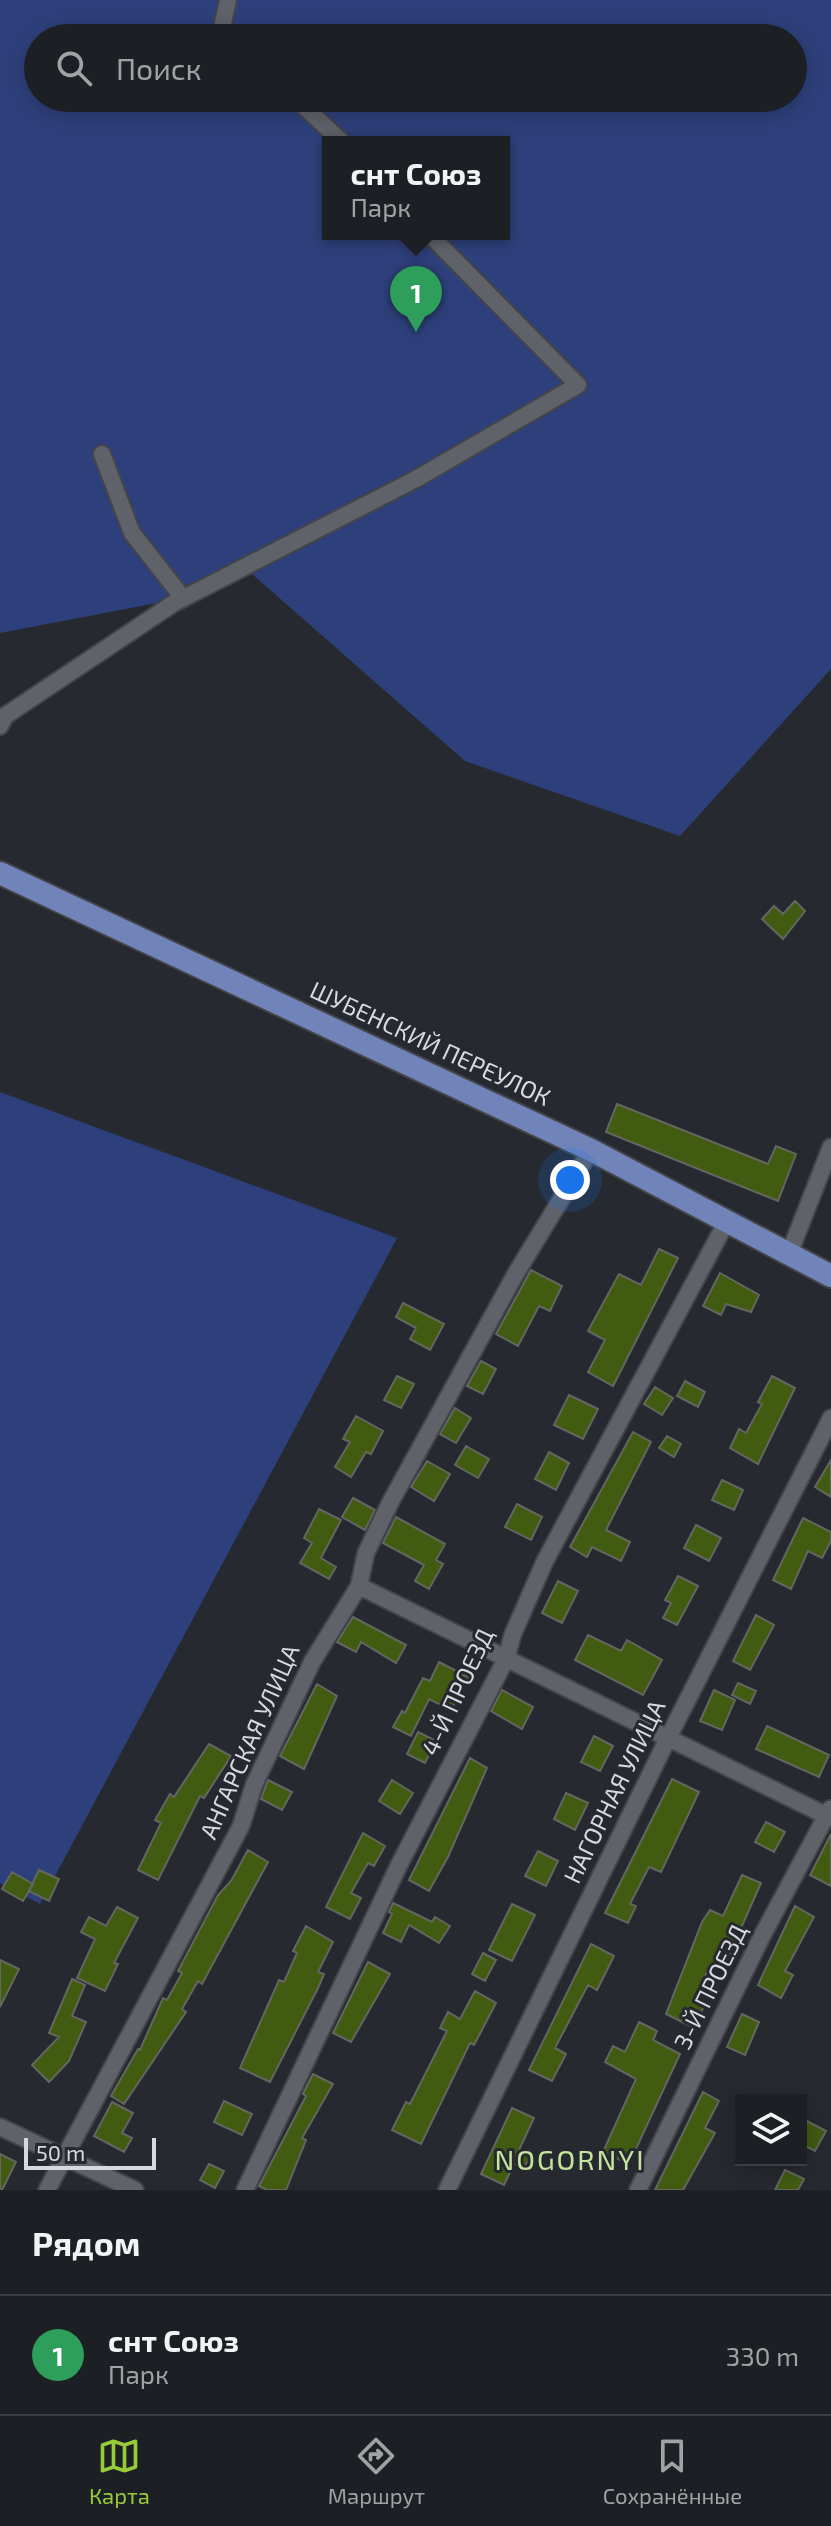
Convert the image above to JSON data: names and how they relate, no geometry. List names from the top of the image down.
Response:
{
  "streets": {
    "main road": ["ШУБЕНСКИЙ ПЕРЕУЛОК"],
    "street": [
      "4-Й ПРОЕЗД",
      "АНГАРСКАЯ УЛИЦА",
      "НАГОРНАЯ УЛИЦА",
      "3-Й ПРОЕЗД"
    ]
  },
  "crossings": [
    ["ШУБЕНСКИЙ ПЕРЕУЛОК", "4-Й ПРОЕЗД"],
    ["ШУБЕНСКИЙ ПЕРЕУЛОК", "АНГАРСКАЯ УЛИЦА"]
  ],
  "districts": ["NOGORNYI"],
  "scale_bar": "50 m",
  "page": {
    "search": "Поиск",
    "popup": ["снт Союз", "Парк"],
    "pins": "1",
    "scale": "50 m",
    "heading": "Рядом",
    "list": [
      {
        "mark": "1",
        "name": "снт Союз",
        "note": "Парк",
        "value": "330 m"
      }
    ],
    "nav": ["Карта", "Маршрут", "Сохранённые"]
  }
}
